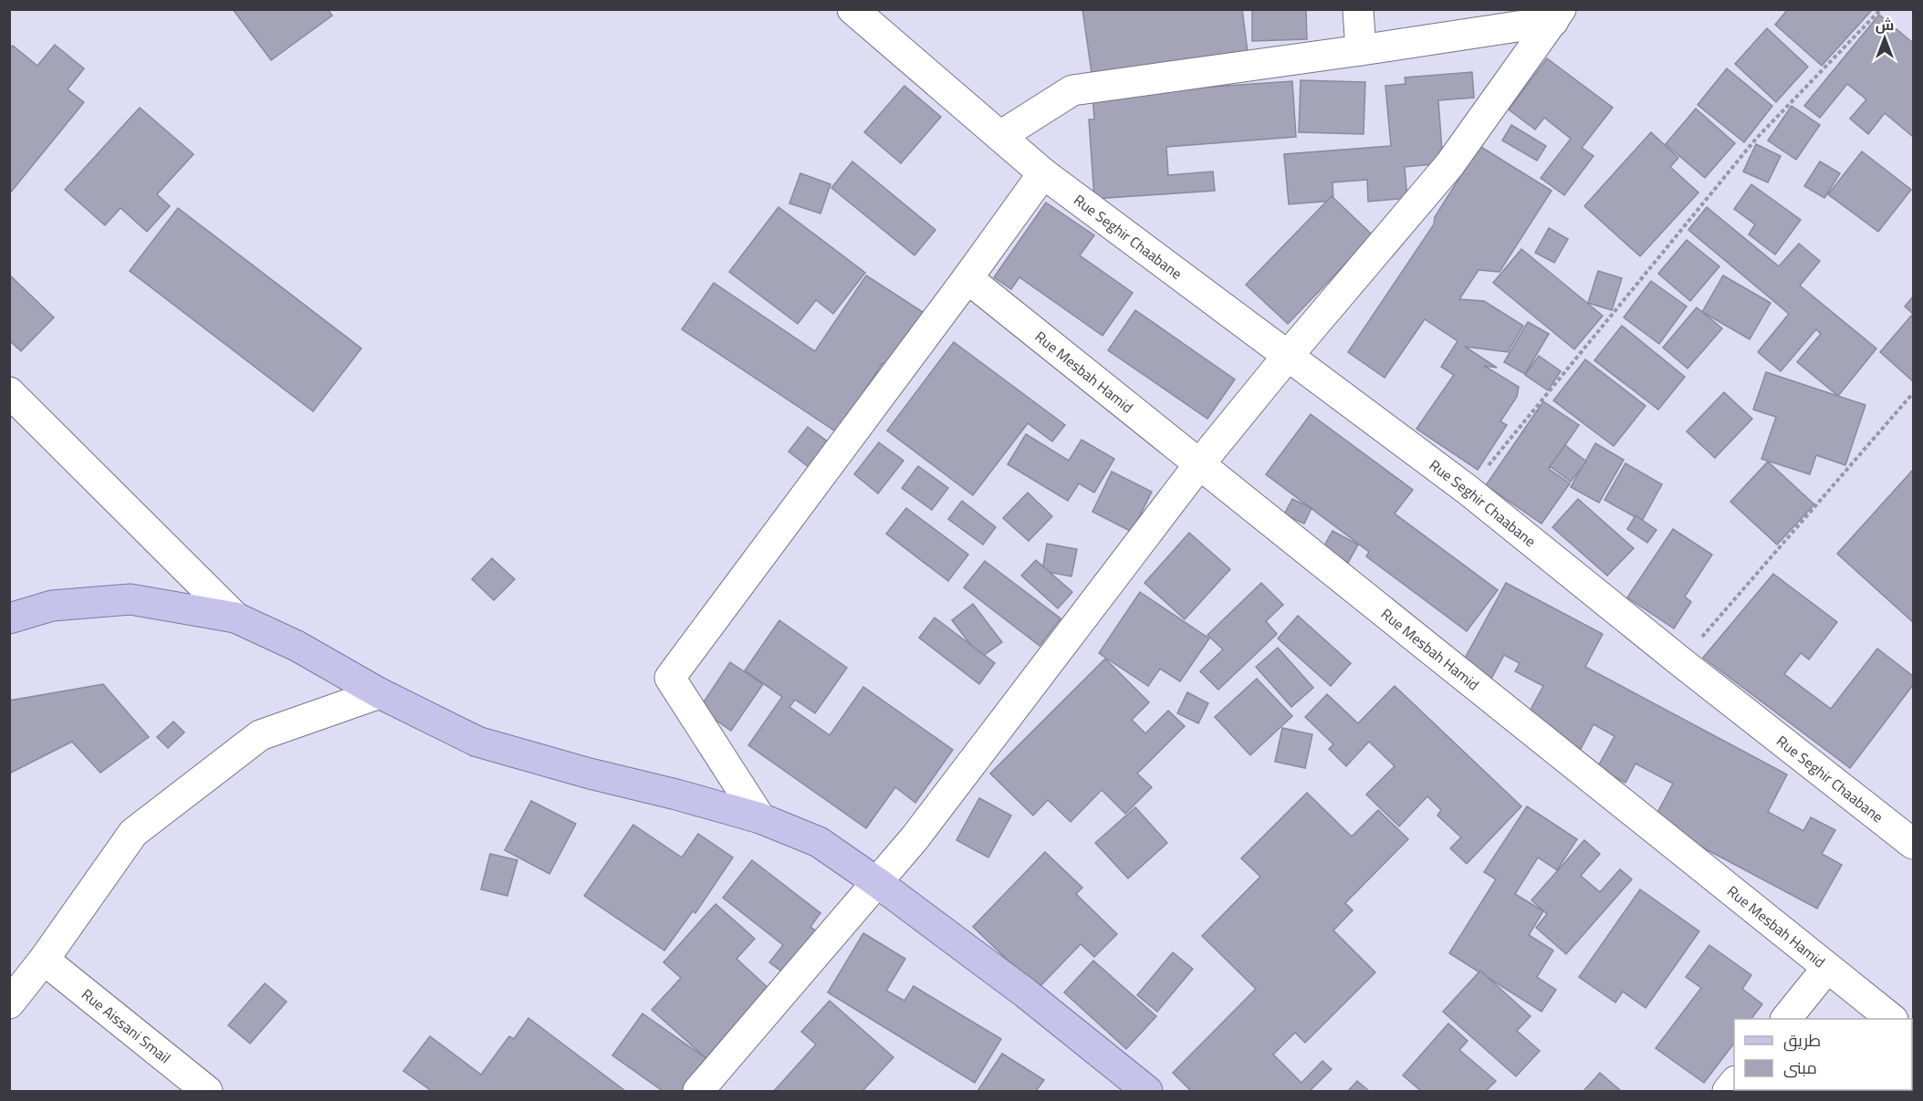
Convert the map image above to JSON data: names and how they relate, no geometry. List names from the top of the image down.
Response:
{
  "streets": {
    "street": ["Rue Seghir Chaabane", "Rue Mesbah Hamid", "Rue Aissani Smail"]
  },
  "legend": ["طريق", "مبنى"],
  "north": "top"
}
